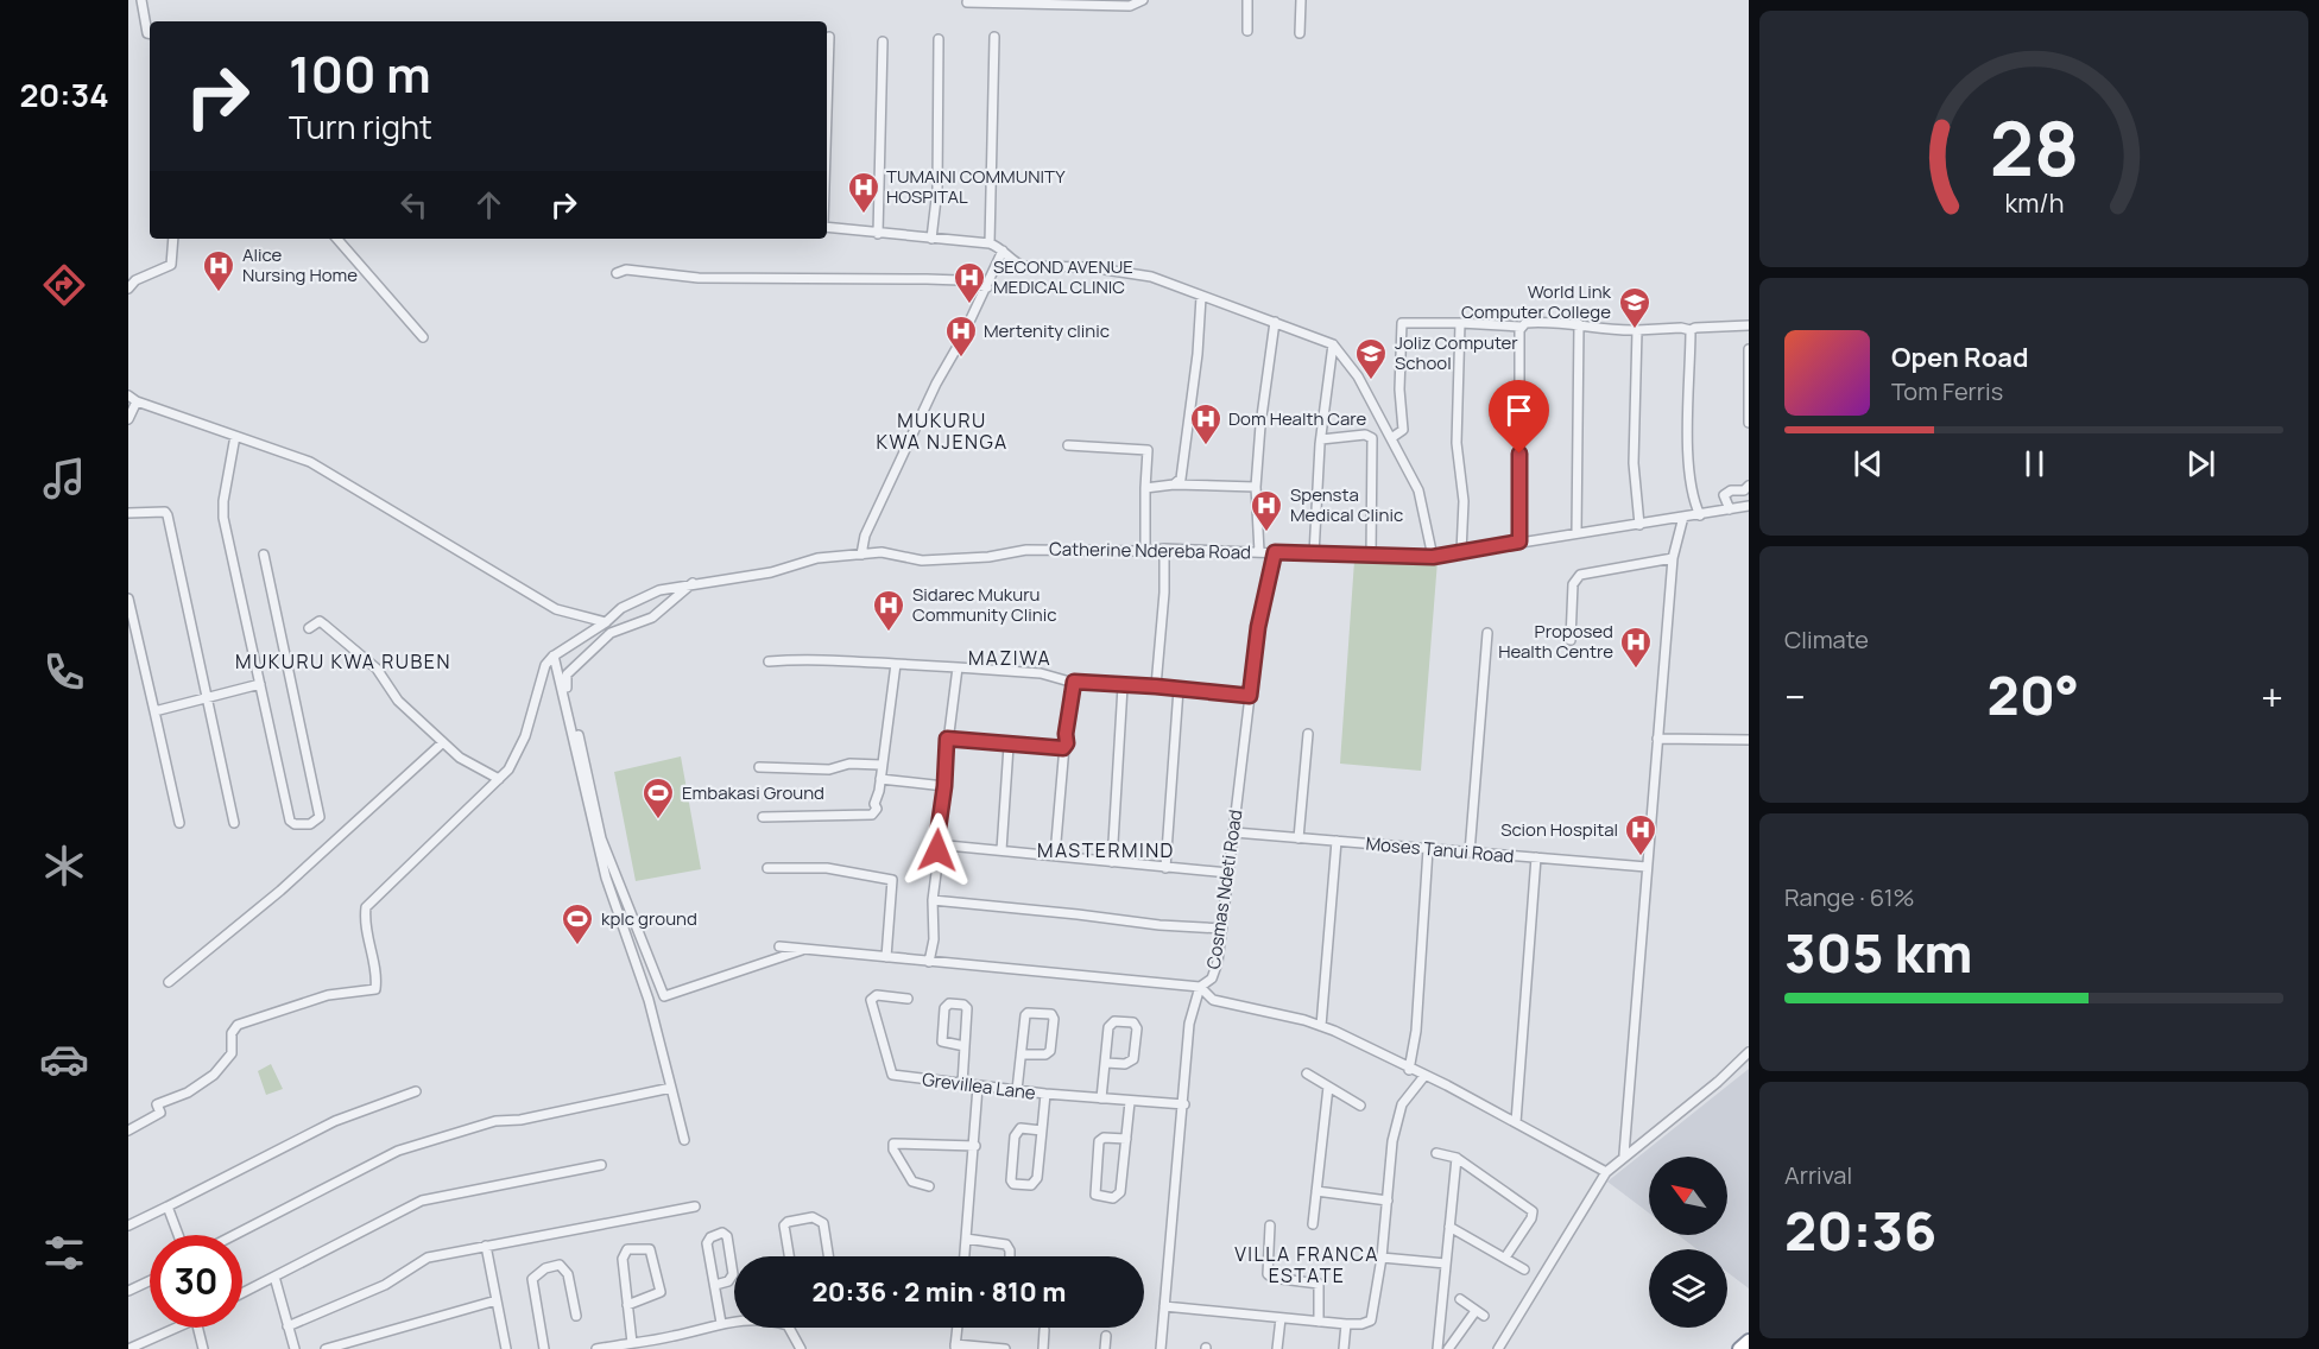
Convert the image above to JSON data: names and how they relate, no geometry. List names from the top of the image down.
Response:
{
  "streets": {
    "street": [
      "Catherine Ndereba Road",
      "Moses Tanui Road",
      "Cosmas Ndeti Road",
      "Grevillea Lane"
    ]
  },
  "crossings": [
    ["Catherine Ndereba Road", "Cosmas Ndeti Road"],
    ["Moses Tanui Road", "Cosmas Ndeti Road"],
    ["Cosmas Ndeti Road", "Grevillea Lane"]
  ],
  "districts": [
    "MUKURU KWA NJENGA",
    "MAZIWA",
    "MUKURU KWA RUBEN",
    "MASTERMIND",
    "VILLA FRANCA ESTATE"
  ],
  "places": {
    "hospital": [
      "TUMAINI COMMUNITY HOSPITAL",
      "Alice Nursing Home",
      "SECOND AVENUE MEDICAL CLINIC",
      "Mertenity clinic",
      "Dom Health Care",
      "Spensta Medical Clinic",
      "Sidarec Mukuru Community Clinic",
      "Proposed Health Centre",
      "Scion Hospital"
    ],
    "school or university": ["World Link Computer College", "Joliz Computer School"],
    "sports": ["Embakasi Ground", "kplc ground"]
  },
  "north": "top left",
  "page": {
    "tabs": "20:34",
    "turn": ["100 m", "Turn right"],
    "song": ["Open Road", "Tom Ferris"],
    "tile": [
      "Climate",
      ["Range · 61%", "305 km"],
      ["Arrival", "20:36"]
    ],
    "heat": ["−", "20°", "+"],
    "limit": "30",
    "trip": "20:36 · 2 min · 810 m",
    "gauge": ["28", "km/h"]
  }
}
